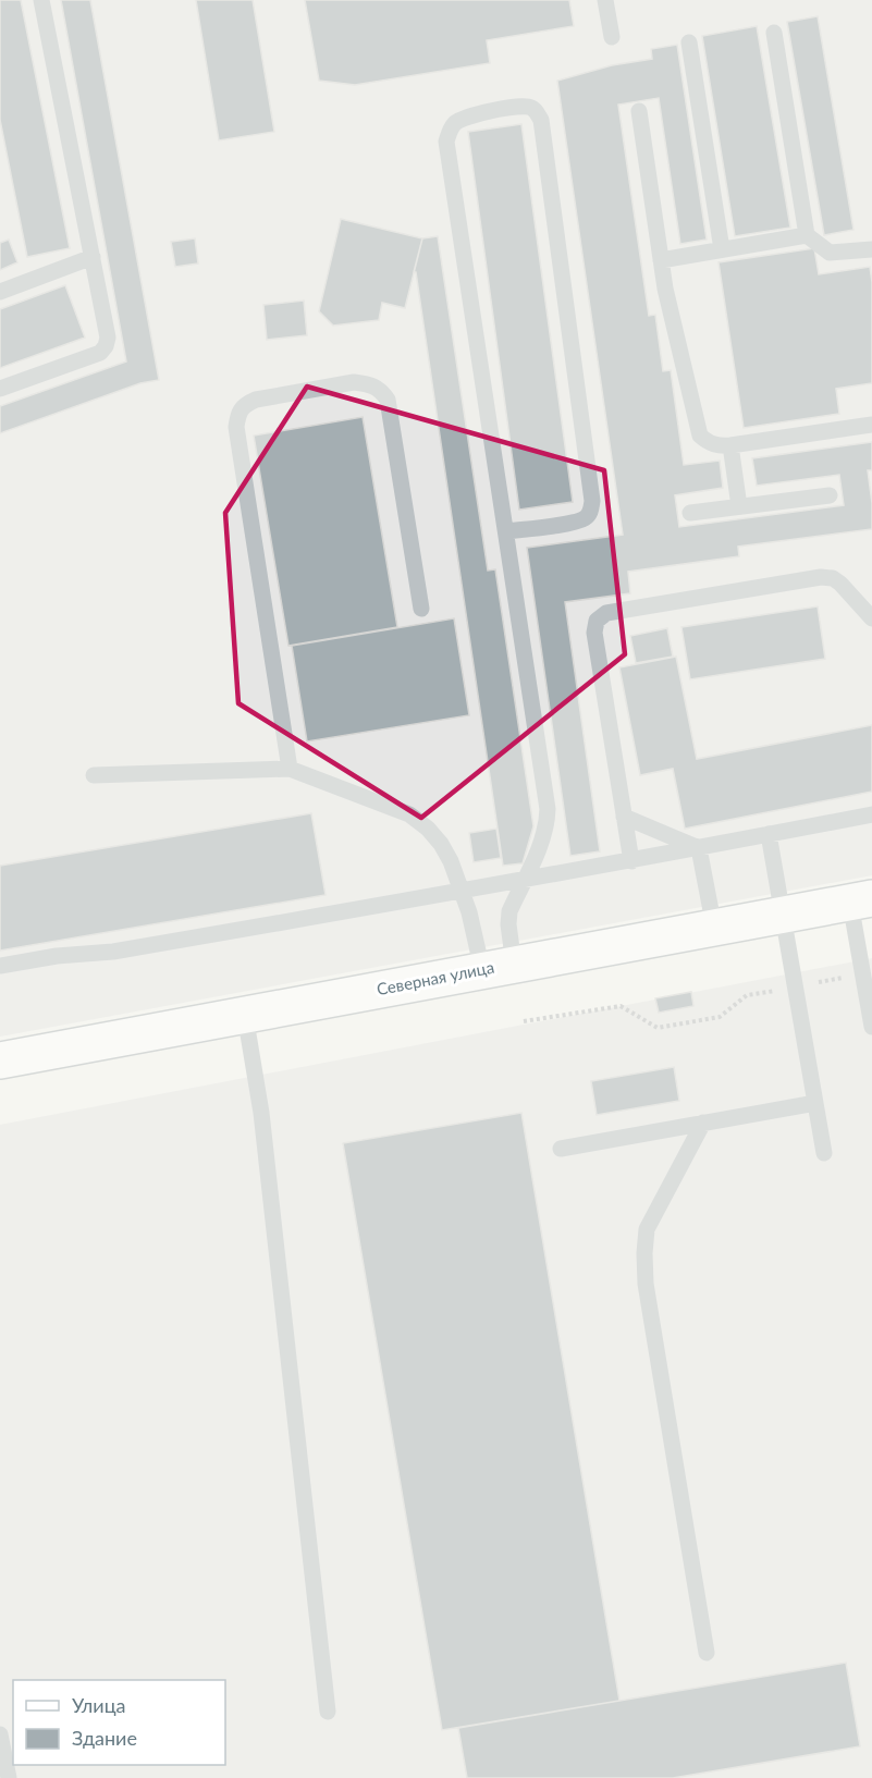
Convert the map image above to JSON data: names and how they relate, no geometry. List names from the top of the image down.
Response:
{
  "streets": {
    "main road": ["Северная улица"]
  },
  "legend": ["Улица", "Здание"]
}
